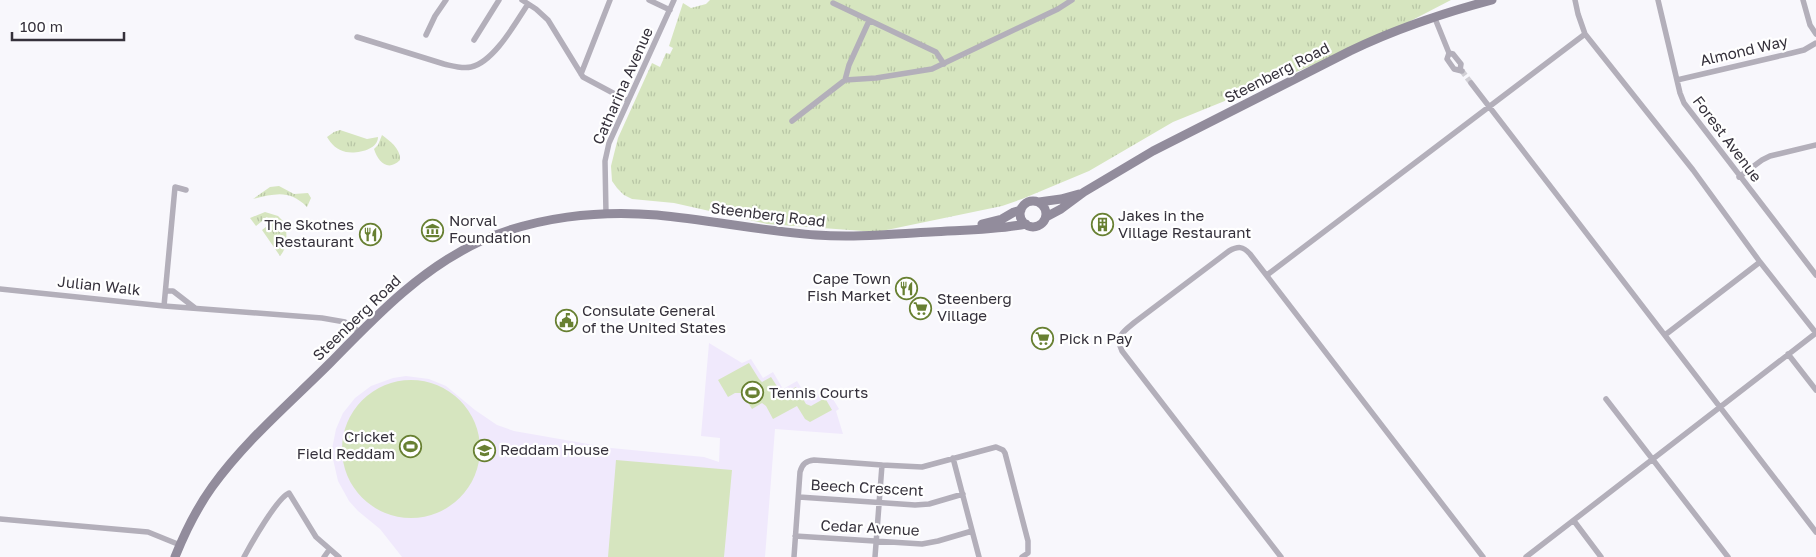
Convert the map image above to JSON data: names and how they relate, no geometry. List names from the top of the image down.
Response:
{
  "streets": {
    "main road": ["Steenberg Road"],
    "street": [
      "Almond Way",
      "Catharina Avenue",
      "Forest Avenue",
      "Julian Walk",
      "Beech Crescent",
      "Cedar Avenue"
    ]
  },
  "crossings": [
    ["Almond Way", "Forest Avenue"],
    ["Steenberg Road", "Catharina Avenue"],
    ["Steenberg Road", "Julian Walk"]
  ],
  "places": {
    "building": ["Jakes in the Village Restaurant"],
    "museum": ["Norval Foundation"],
    "restaurant": ["The Skotnes Restaurant", "Cape Town Fish Market"],
    "supermarket": ["Steenberg Village", "Pick n Pay"],
    "public building": ["Consulate General of the United States"],
    "sports": ["Tennis Courts", "Cricket Field Reddam"],
    "school or university": ["Reddam House"]
  },
  "scale_bar": "100 m"
}
